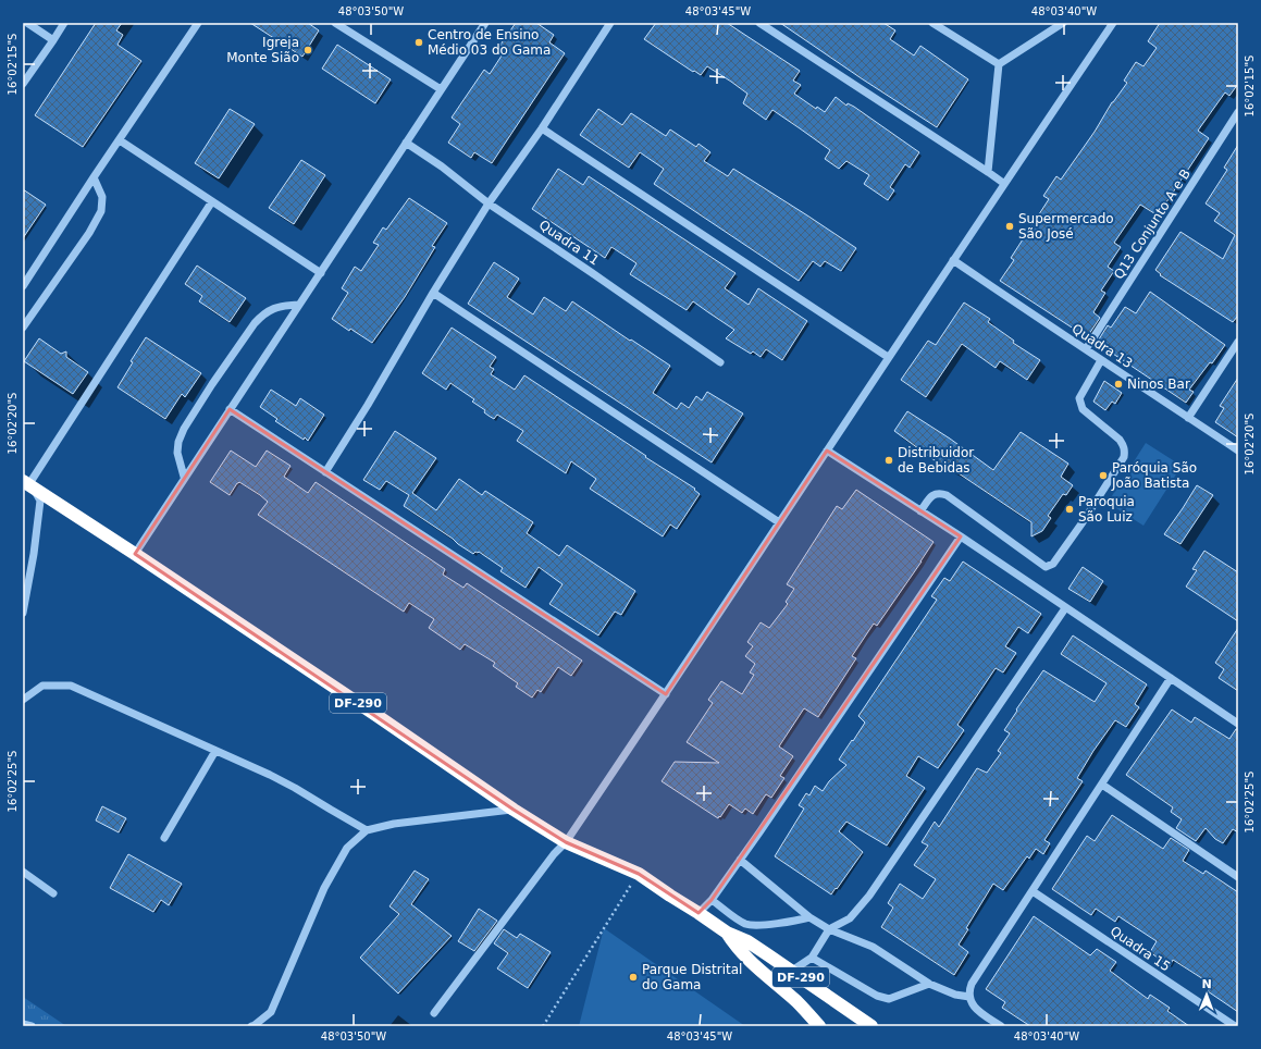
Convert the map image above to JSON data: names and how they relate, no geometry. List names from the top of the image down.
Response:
{
  "streets": {
    "highway": ["DF-290"],
    "street": [
      "Q13 Conjunto A e B",
      "Quadra 11",
      "Quadra 13",
      "Quadra 15"
    ]
  },
  "crossings": [
    ["Q13 Conjunto A e B", "Quadra 13"]
  ],
  "places": [
    "Centro de Ensino Médio 03 do Gama",
    "Igreja Monte Sião",
    "Supermercado São José",
    "Ninos Bar",
    "Distribuidor de Bebidas",
    "Paróquia São João Batista",
    "Paroquia São Luiz",
    "Parque Distrital do Gama"
  ],
  "north": "top",
  "coordinates": [
    "48°03'50\"W",
    "48°03'45\"W",
    "48°03'40\"W",
    "16°02'15\"S",
    "16°02'20\"S",
    "16°02'25\"S"
  ]
}
